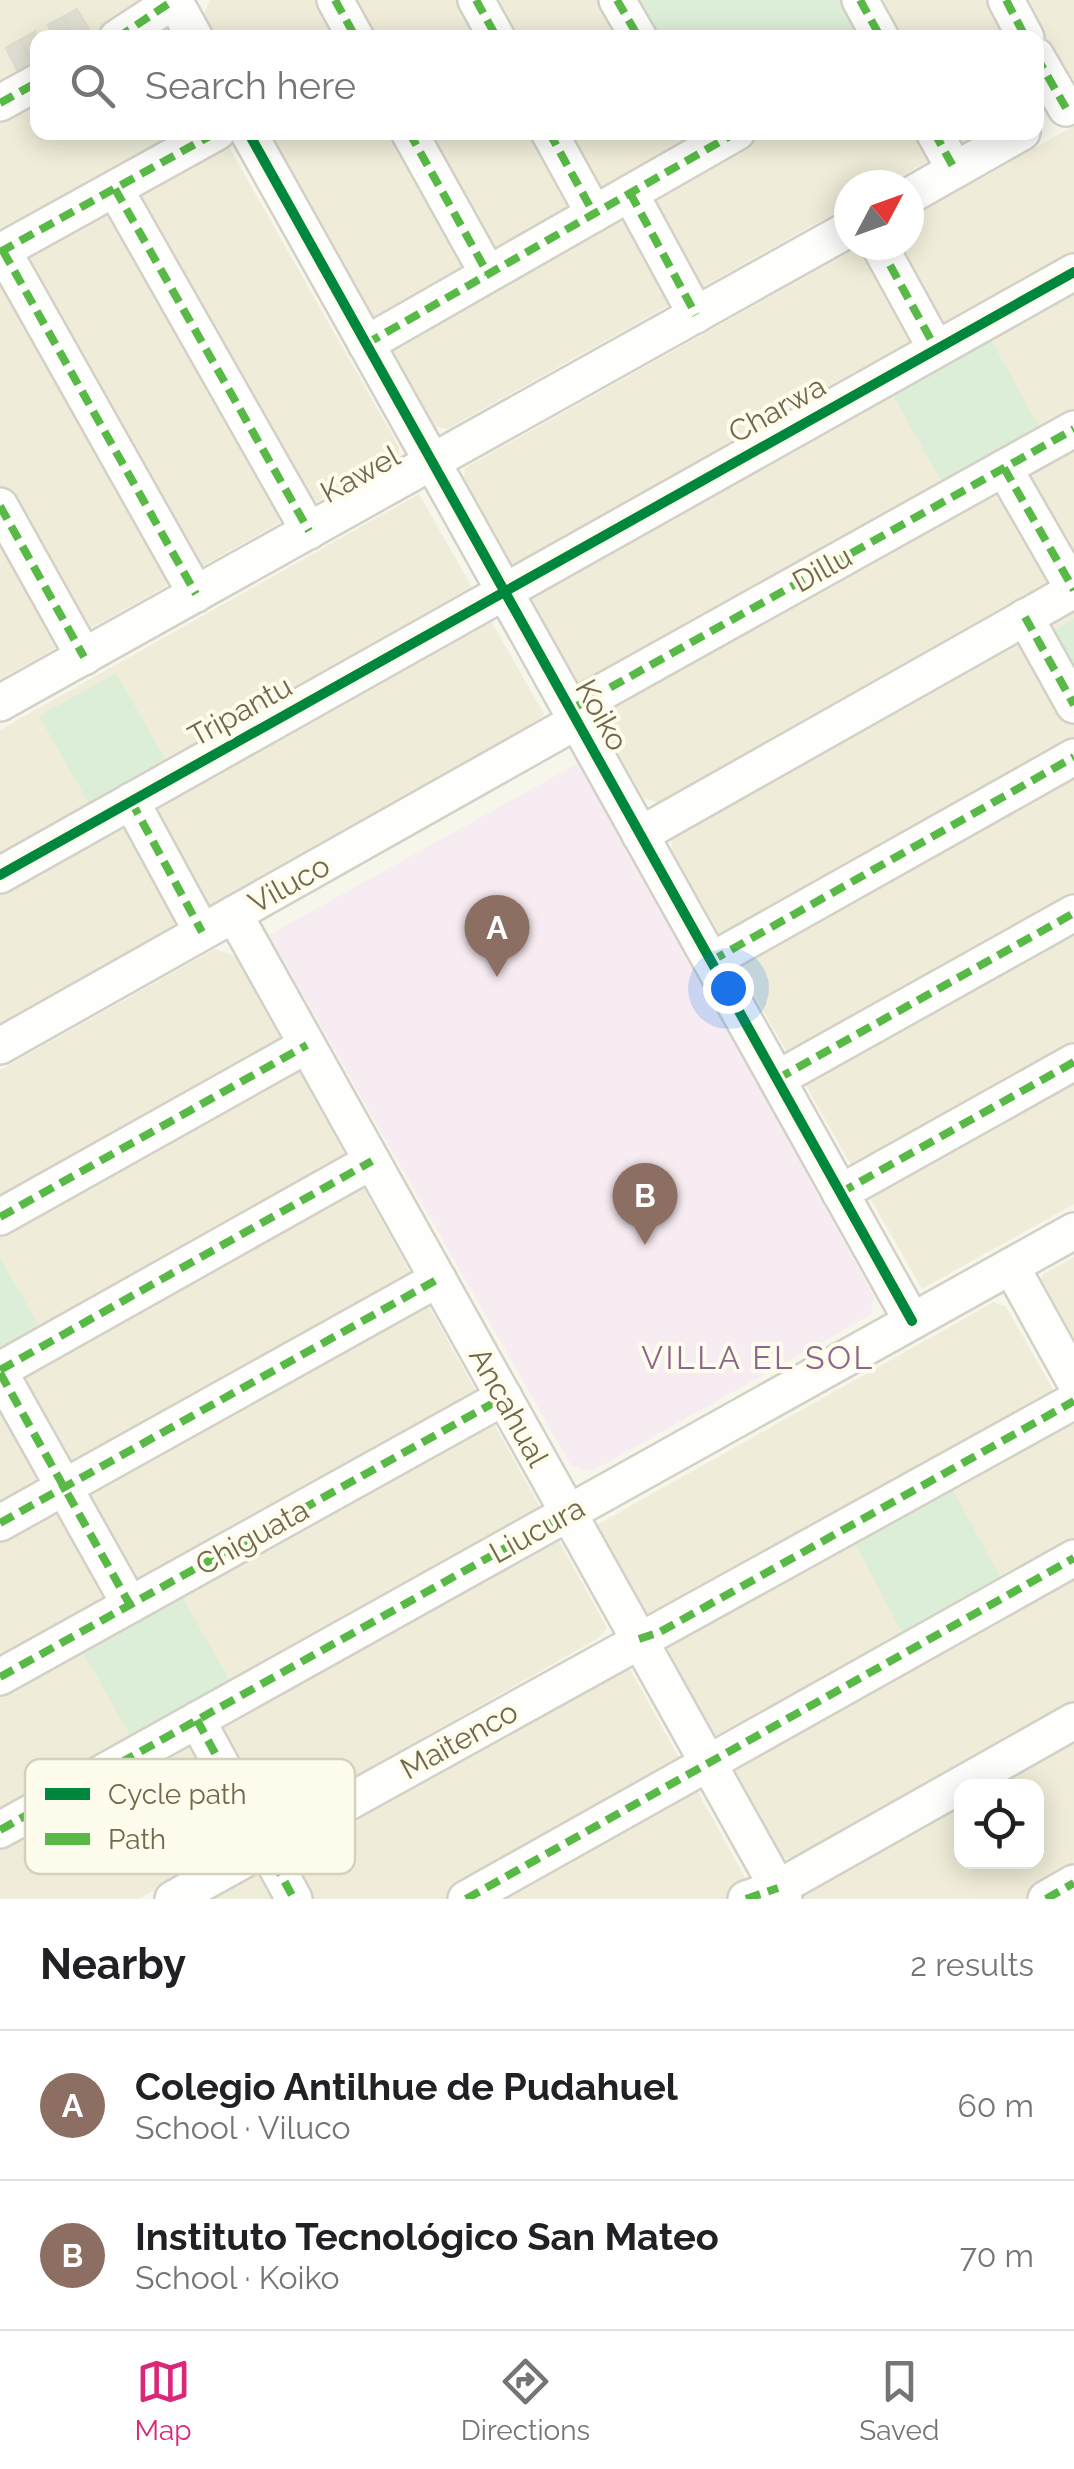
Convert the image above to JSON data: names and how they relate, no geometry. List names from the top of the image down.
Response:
{
  "streets": {
    "street": [
      "Charwa",
      "Kawel",
      "Dillu",
      "Tripantu",
      "Koiko",
      "Viluco",
      "Ancahual",
      "Liucura",
      "Chiguata",
      "Maitenco"
    ]
  },
  "crossings": [
    ["Charwa", "Tripantu"],
    ["Charwa", "Koiko"],
    ["Kawel", "Koiko"],
    ["Dillu", "Koiko"],
    ["Dillu", "Viluco"],
    ["Tripantu", "Koiko"],
    ["Koiko", "Viluco"],
    ["Koiko", "Liucura"],
    ["Viluco", "Ancahual"],
    ["Ancahual", "Liucura"],
    ["Ancahual", "Chiguata"],
    ["Ancahual", "Maitenco"]
  ],
  "districts": ["VILLA EL SOL"],
  "legend": ["Cycle path", "Path"],
  "north": "top right",
  "page": {
    "search": "Search here",
    "pins": ["A", "B"],
    "heading": ["Nearby", "2 results"],
    "list": [
      {
        "mark": "A",
        "name": "Colegio Antilhue de Pudahuel",
        "note": "School · Viluco",
        "value": "60 m"
      },
      {
        "mark": "B",
        "name": "Instituto Tecnológico San Mateo",
        "note": "School · Koiko",
        "value": "70 m"
      }
    ],
    "nav": ["Map", "Directions", "Saved"]
  }
}
